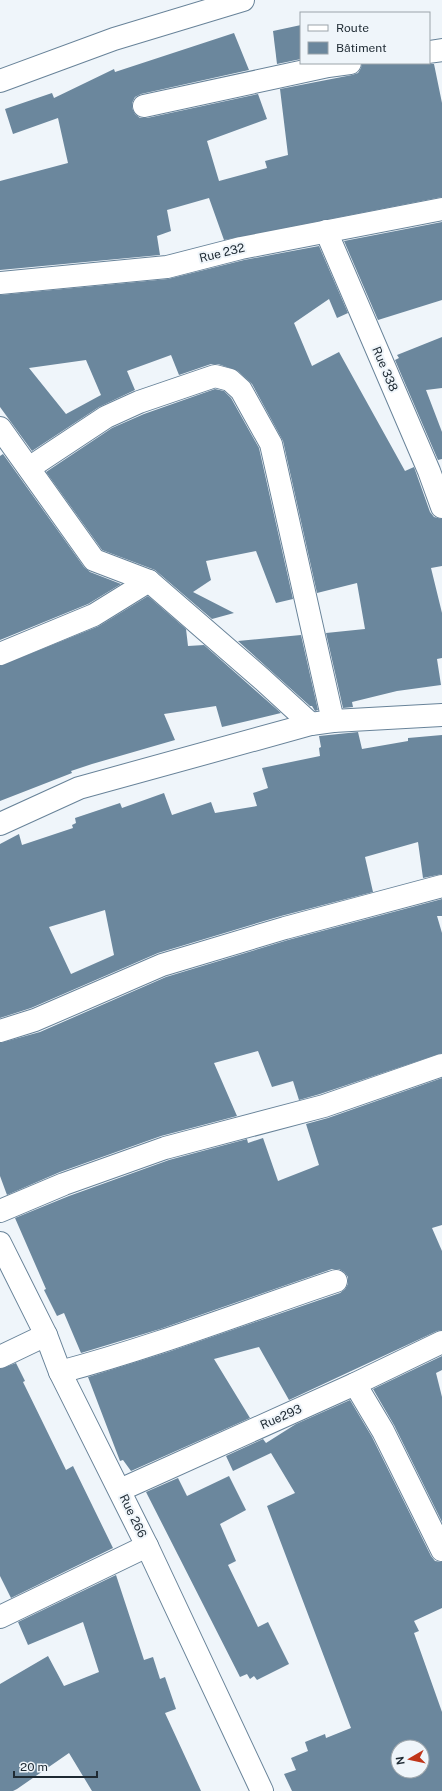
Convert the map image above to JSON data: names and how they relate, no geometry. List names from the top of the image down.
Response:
{
  "streets": {
    "street": [
      "Rue 232",
      "Rue 338",
      "Rue293",
      "Rue 266"
    ]
  },
  "crossings": [
    ["Rue 232", "Rue 338"],
    ["Rue293", "Rue 266"]
  ],
  "legend": ["Route", "Bâtiment"],
  "scale_bar": "20 m",
  "north": "left"
}
